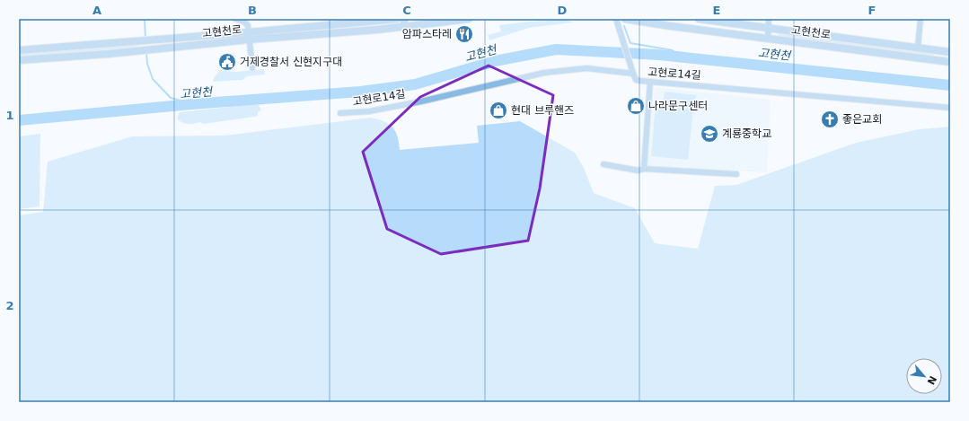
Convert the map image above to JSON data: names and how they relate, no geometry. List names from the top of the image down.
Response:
{
  "streets": {
    "street": ["고현천로", "고현로14길"]
  },
  "water": ["고현천"],
  "places": {
    "restaurant": ["암파스타레"],
    "public building": ["거제경찰서 신현지구대"],
    "shop": ["나라문구센터", "현대 브루핸즈"],
    "church": ["좋은교회"],
    "school or university": ["계룡중학교"]
  },
  "north": "bottom right",
  "grid": {
    "columns": [
      "A",
      "B",
      "C",
      "D",
      "E",
      "F"
    ],
    "rows": ["1", "2"]
  }
}
